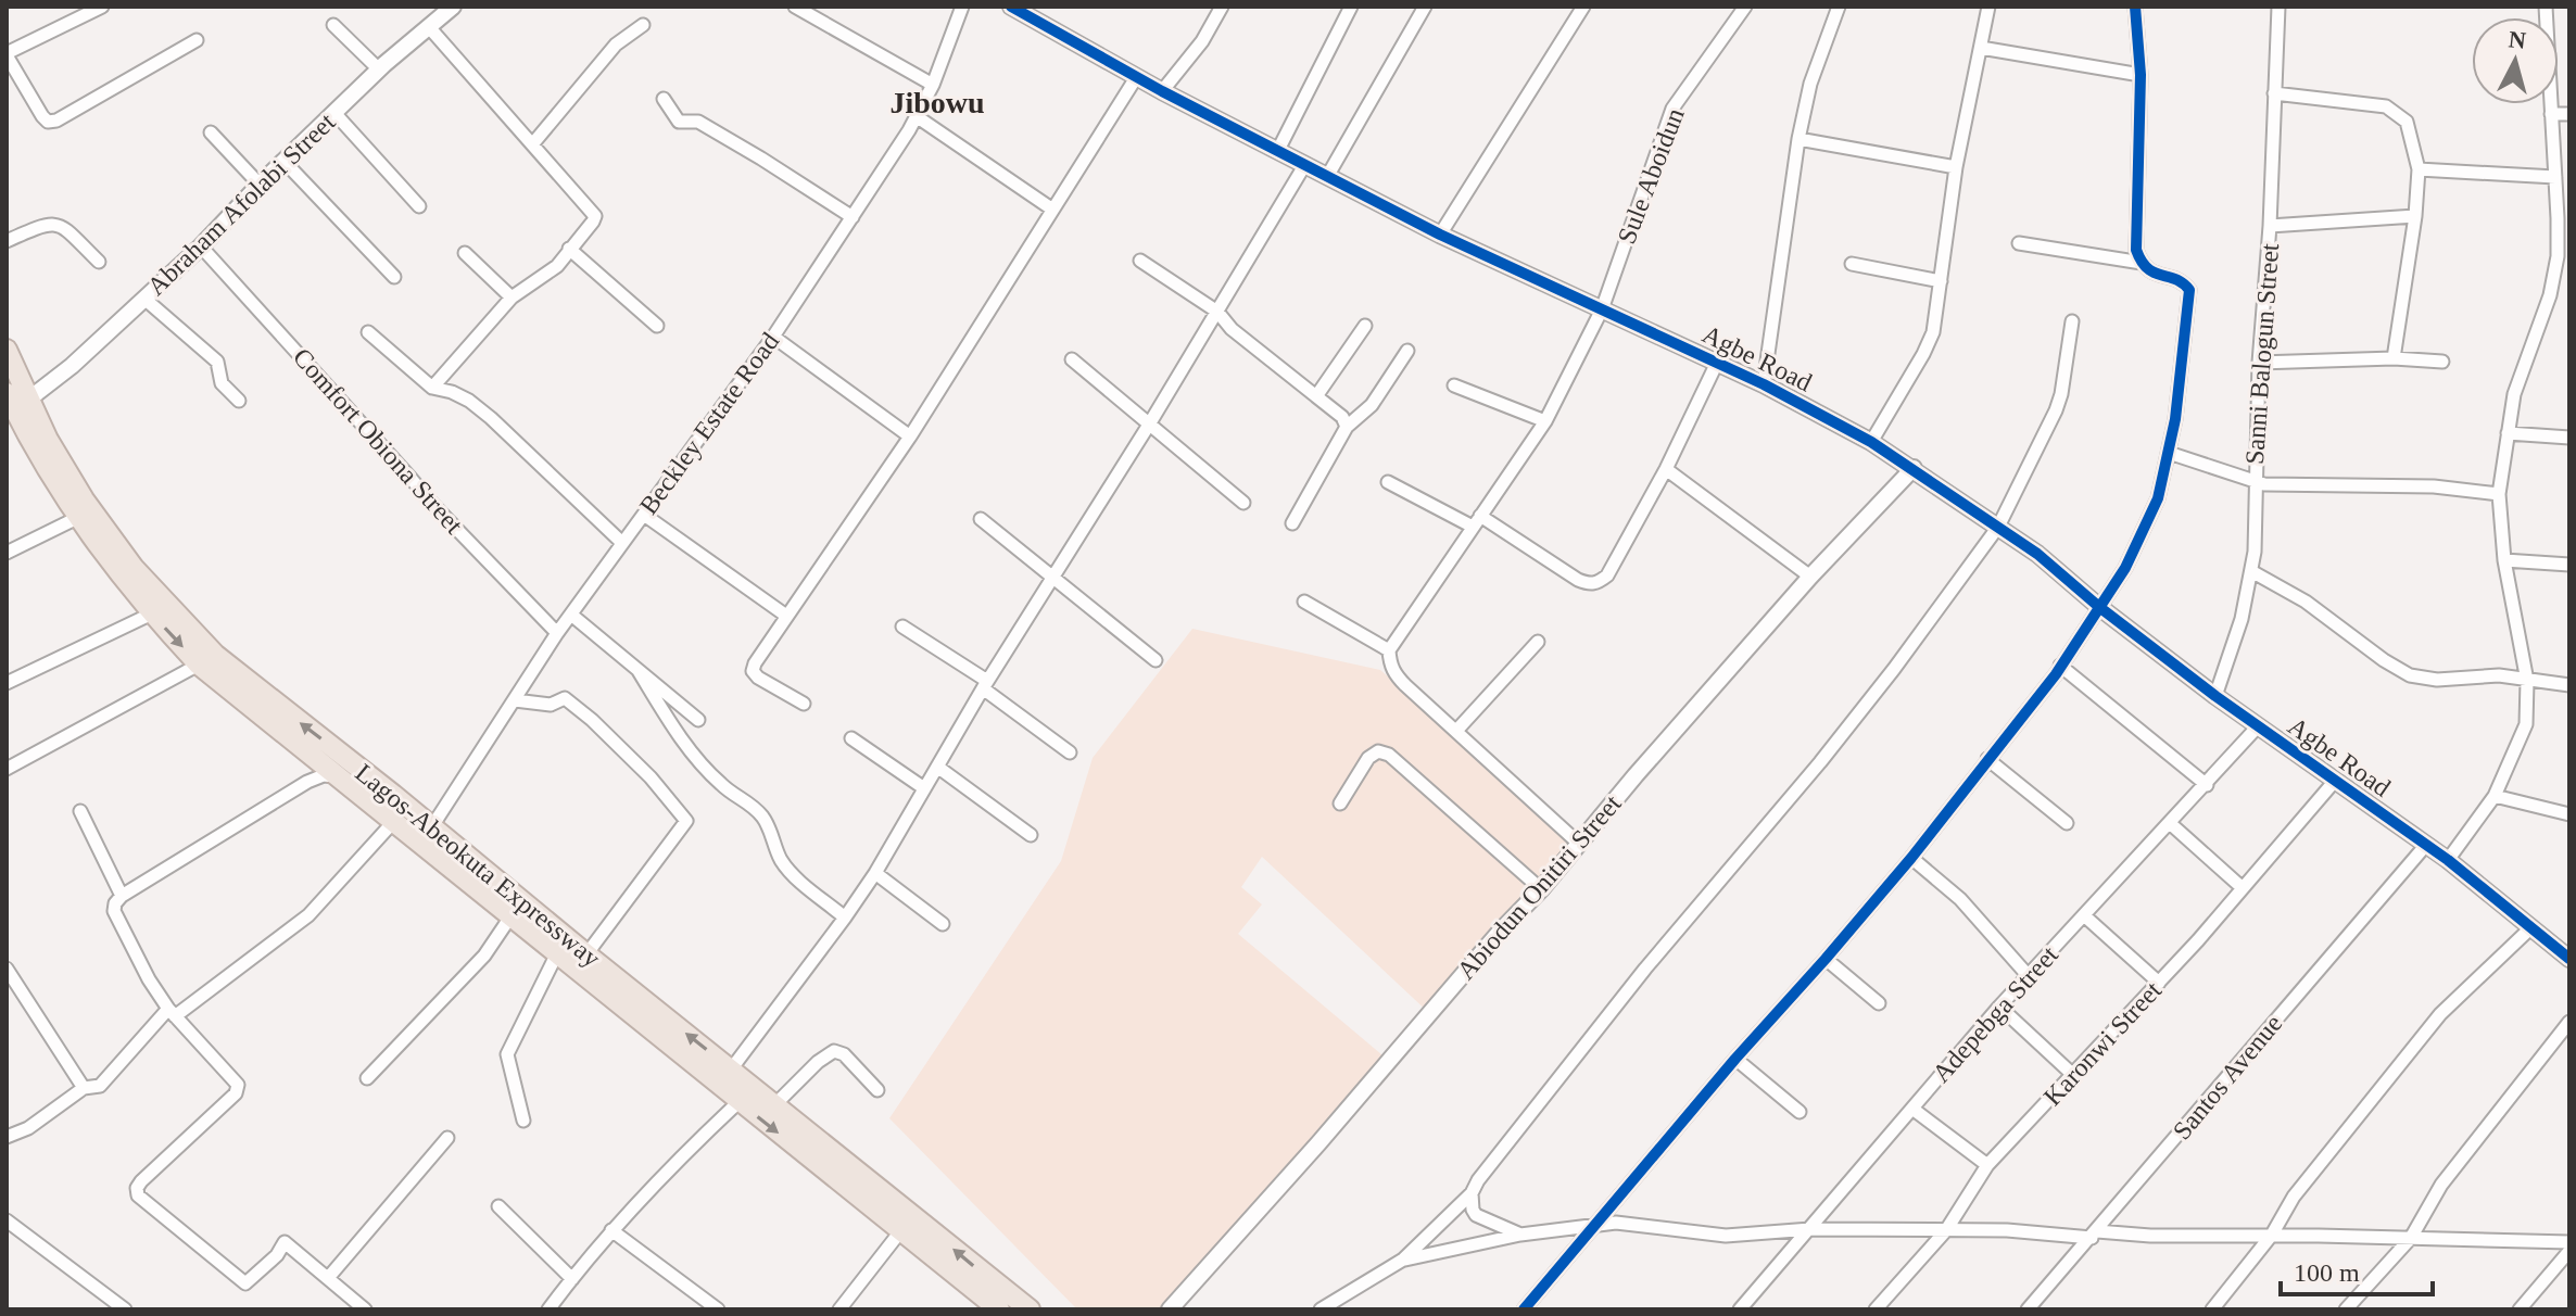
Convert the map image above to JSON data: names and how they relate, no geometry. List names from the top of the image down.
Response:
{
  "streets": {
    "highway": ["Lagos-Abeokuta Expressway"],
    "street": [
      "Sule Aboidun",
      "Abraham Afolabi Street",
      "Sanni Balogun Street",
      "Agbe Road",
      "Beckley Estate Road",
      "Comfort Obiona Street",
      "Abiodun Onitiri Street",
      "Adepebga Street",
      "Karonwi Street",
      "Santos Avenue"
    ]
  },
  "crossings": [
    ["Sule Aboidun", "Agbe Road"],
    ["Abraham Afolabi Street", "Comfort Obiona Street"],
    ["Abraham Afolabi Street", "Lagos-Abeokuta Expressway"],
    ["Sanni Balogun Street", "Agbe Road"],
    ["Agbe Road", "Abiodun Onitiri Street"],
    ["Agbe Road", "Adepebga Street"],
    ["Agbe Road", "Karonwi Street"],
    ["Agbe Road", "Santos Avenue"],
    ["Beckley Estate Road", "Comfort Obiona Street"],
    ["Beckley Estate Road", "Lagos-Abeokuta Expressway"]
  ],
  "districts": ["Jibowu"],
  "scale_bar": "100 m",
  "north": "top"
}
